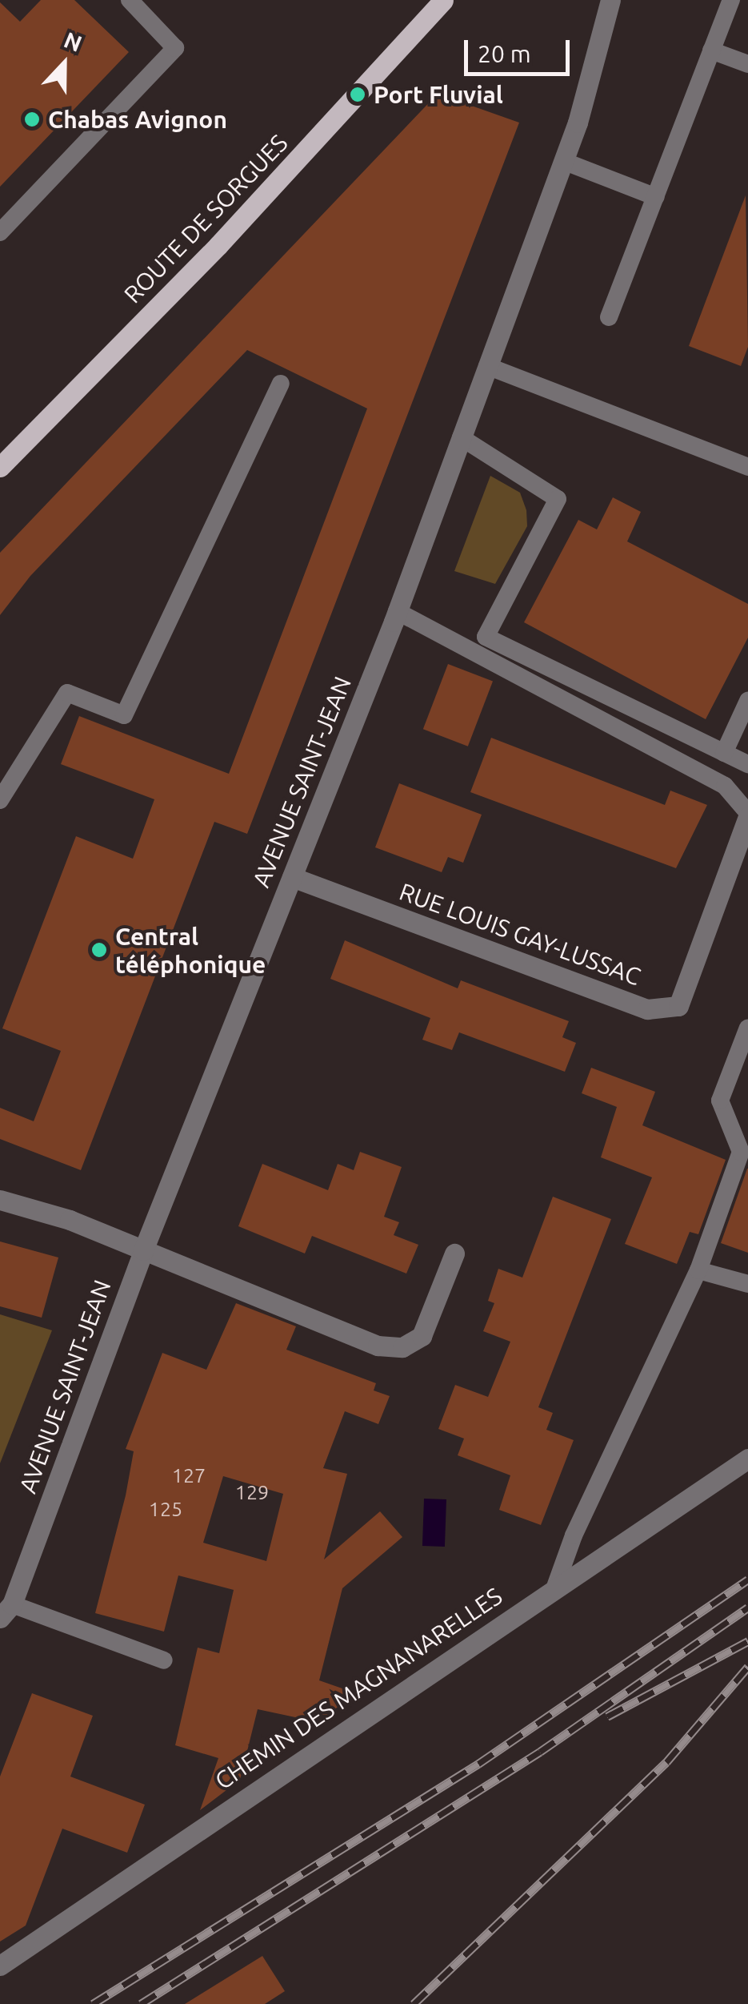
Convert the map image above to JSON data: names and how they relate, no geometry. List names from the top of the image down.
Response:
{
  "streets": {
    "main road": ["ROUTE DE SORGUES"],
    "street": ["AVENUE SAINT-JEAN", "RUE LOUIS GAY-LUSSAC", "CHEMIN DES MAGNANARELLES"]
  },
  "crossings": [
    ["AVENUE SAINT-JEAN", "RUE LOUIS GAY-LUSSAC"]
  ],
  "places": ["Port Fluvial", "Chabas Avignon", "Central téléphonique"],
  "house_numbers": ["127", "129", "125"],
  "scale_bar": "20 m",
  "north": "top"
}
